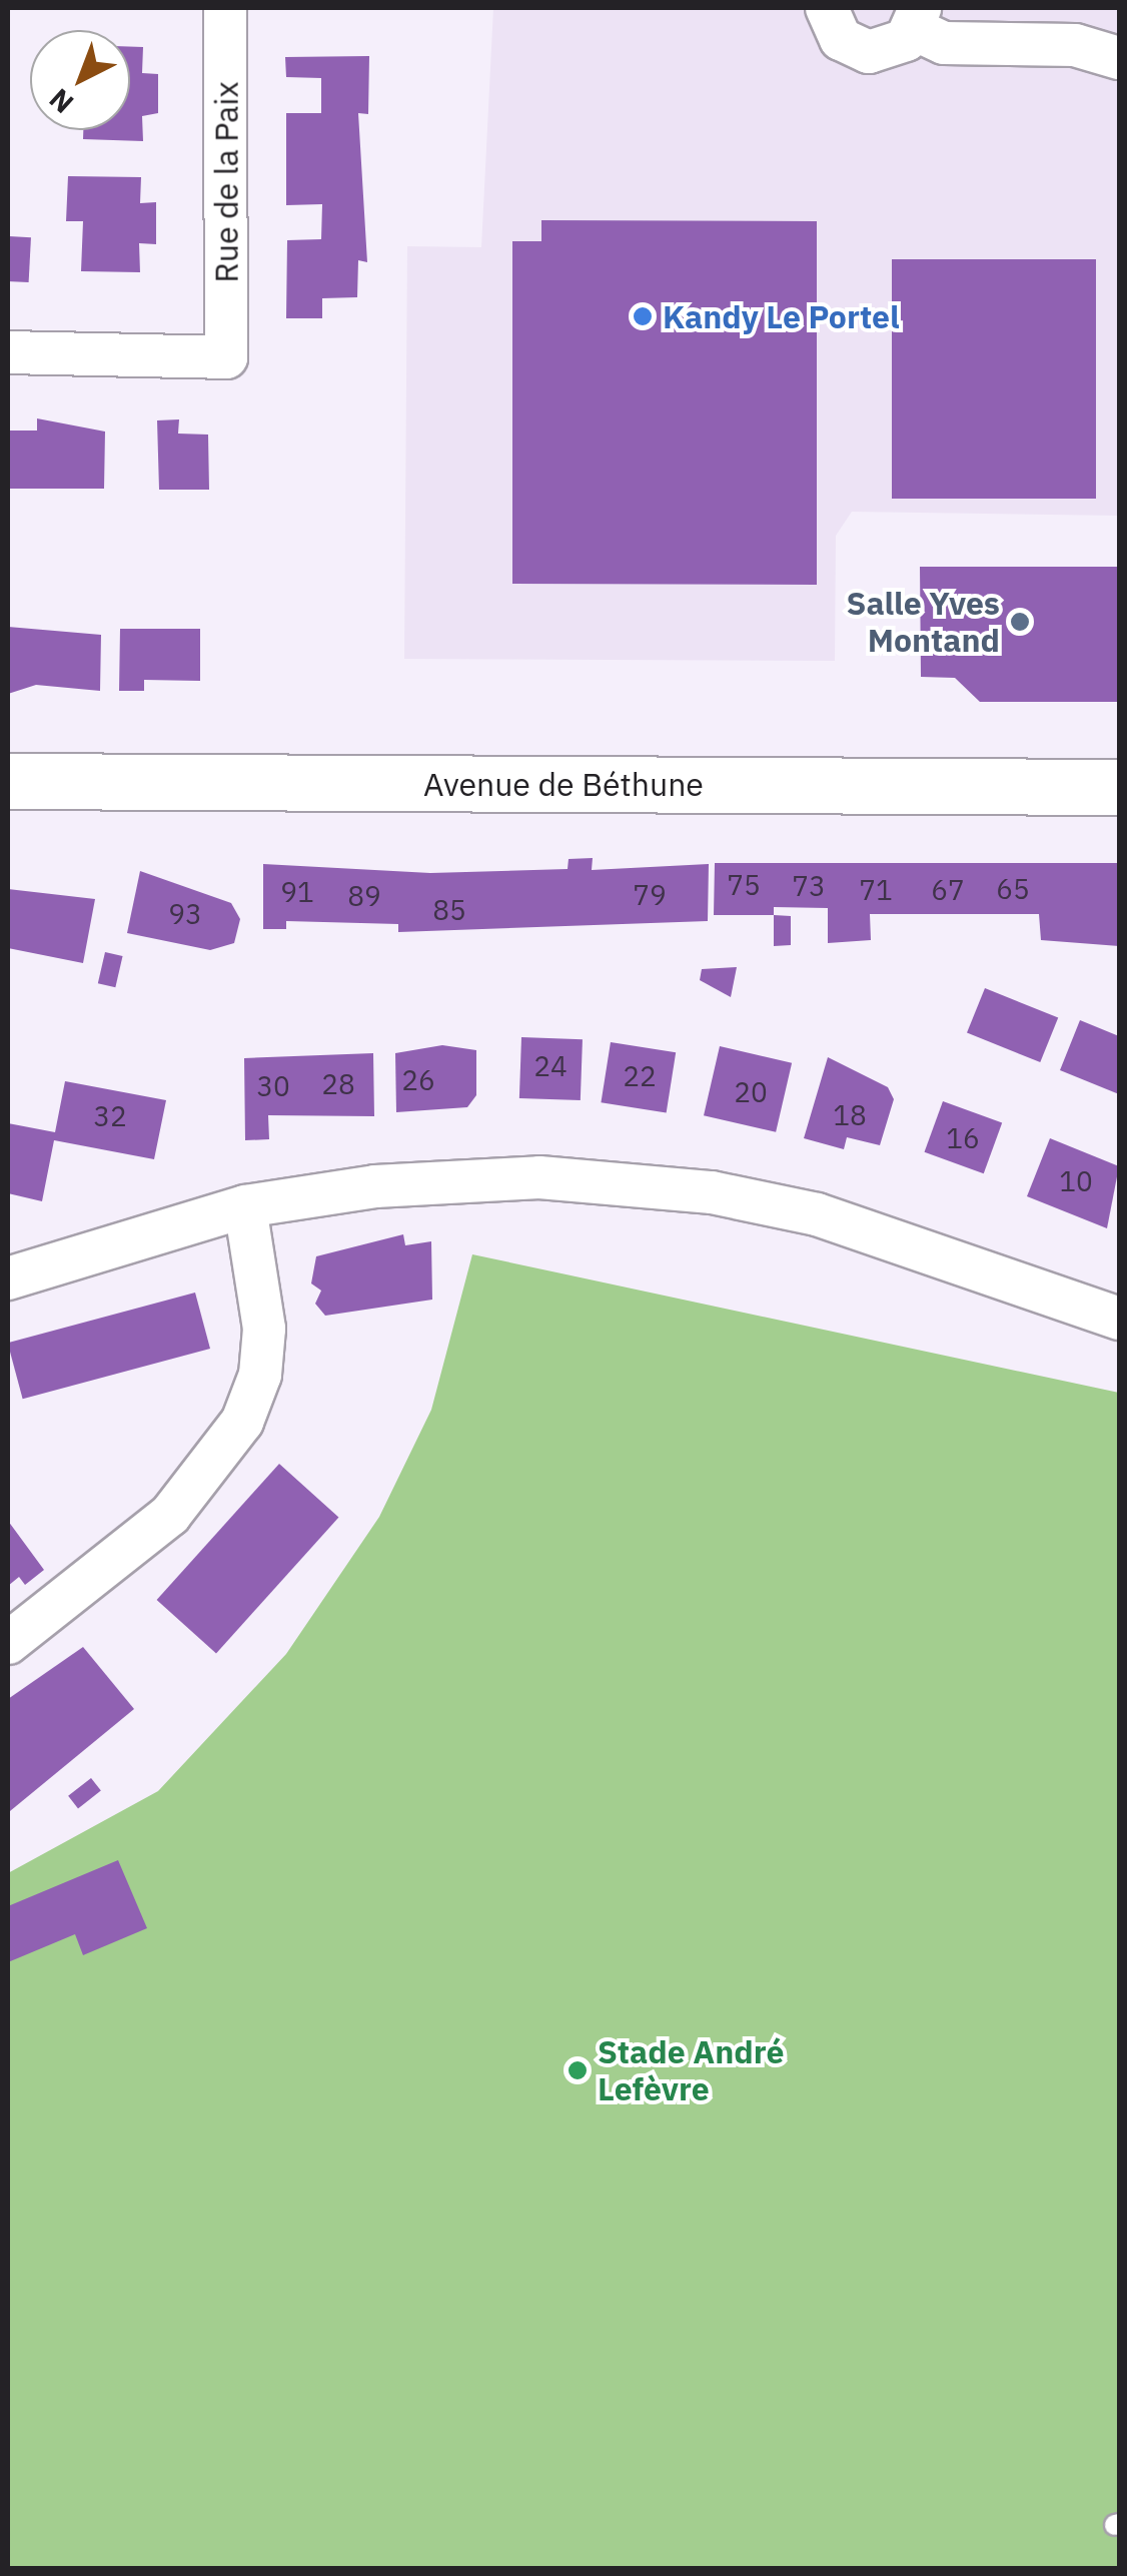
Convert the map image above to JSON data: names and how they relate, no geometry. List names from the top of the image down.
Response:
{
  "streets": {
    "street": ["Rue de la Paix", "Avenue de Béthune"]
  },
  "places": ["Kandy Le Portel", "Salle Yves Montand", "Stade André Lefèvre"],
  "house_numbers": [
    "75",
    "73",
    "65",
    "71",
    "67",
    "91",
    "79",
    "89",
    "85",
    "93",
    "24",
    "22",
    "26",
    "28",
    "30",
    "20",
    "18",
    "32",
    "16",
    "10"
  ],
  "north": "bottom left"
}
